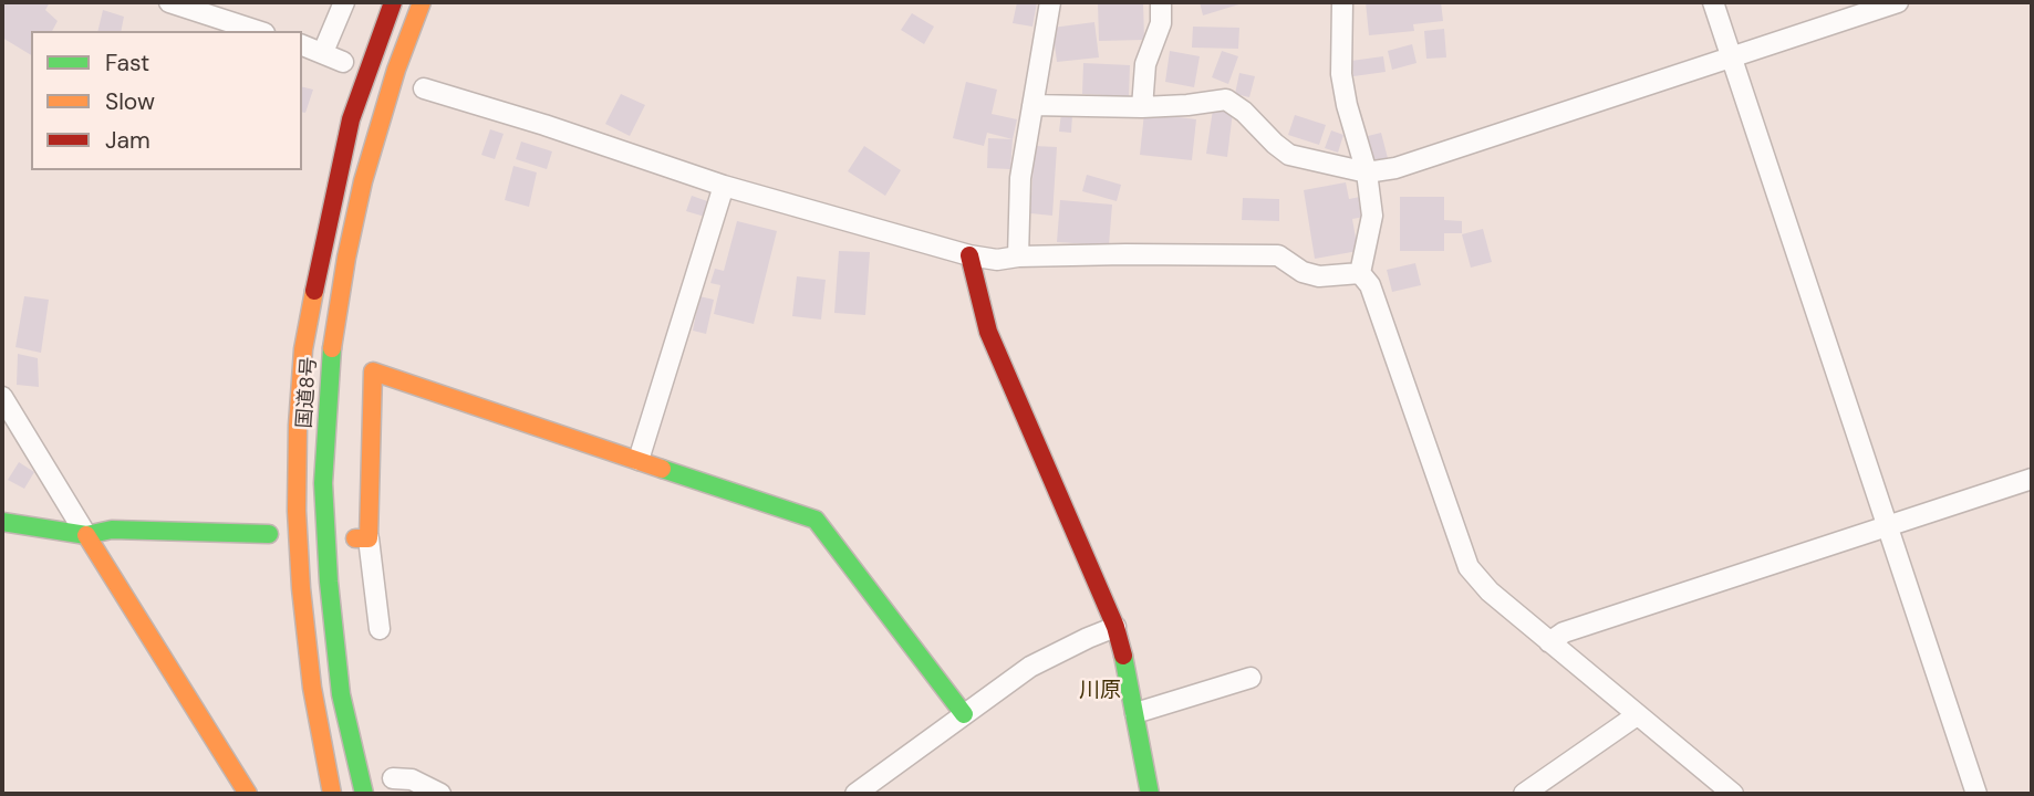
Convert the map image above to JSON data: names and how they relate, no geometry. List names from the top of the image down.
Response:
{
  "streets": {
    "main road": ["国道8号"]
  },
  "districts": ["川原"],
  "legend": ["Fast", "Slow", "Jam"]
}
